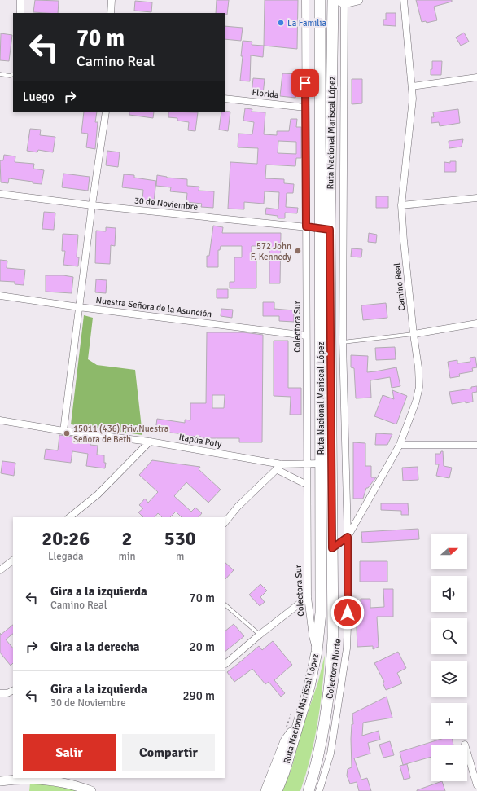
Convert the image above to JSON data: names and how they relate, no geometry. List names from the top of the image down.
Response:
{
  "streets": {
    "highway": ["Ruta Nacional Mariscal López"],
    "street": [
      "Florida",
      "30 de Noviembre",
      "Camino Real",
      "Nuestra Señora de la Asunción",
      "Colectora Sur",
      "Itapúa Poty",
      "Colectora Norte"
    ]
  },
  "crossings": [
    ["Florida", "Colectora Sur"],
    ["Ruta Nacional Mariscal López", "30 de Noviembre"],
    ["Ruta Nacional Mariscal López", "Camino Real"],
    ["Ruta Nacional Mariscal López", "Colectora Sur"],
    ["Ruta Nacional Mariscal López", "Itapúa Poty"],
    ["30 de Noviembre", "Colectora Sur"],
    ["Camino Real", "Colectora Norte"],
    ["Nuestra Señora de la Asunción", "Colectora Sur"],
    ["Colectora Sur", "Itapúa Poty"]
  ],
  "places": ["La Familia", "572 John F. Kennedy", "15011 (436) Priv.Nuestra Señora de Beth"],
  "north": "right",
  "page": {
    "turn": ["70 m", "Camino Real"],
    "then": "Luego",
    "eta": [
      "20:26",
      "Llegada",
      "2",
      "min",
      "530",
      "m"
    ],
    "map_buttons": ["+", "−"],
    "list": [
      {
        "name": "Gira a la izquierda",
        "note": "Camino Real",
        "value": "70 m"
      },
      {
        "name": "Gira a la derecha",
        "value": "20 m"
      },
      {
        "name": "Gira a la izquierda",
        "note": "30 de Noviembre",
        "value": "290 m"
      }
    ],
    "buttons": ["Salir", "Compartir"]
  }
}
